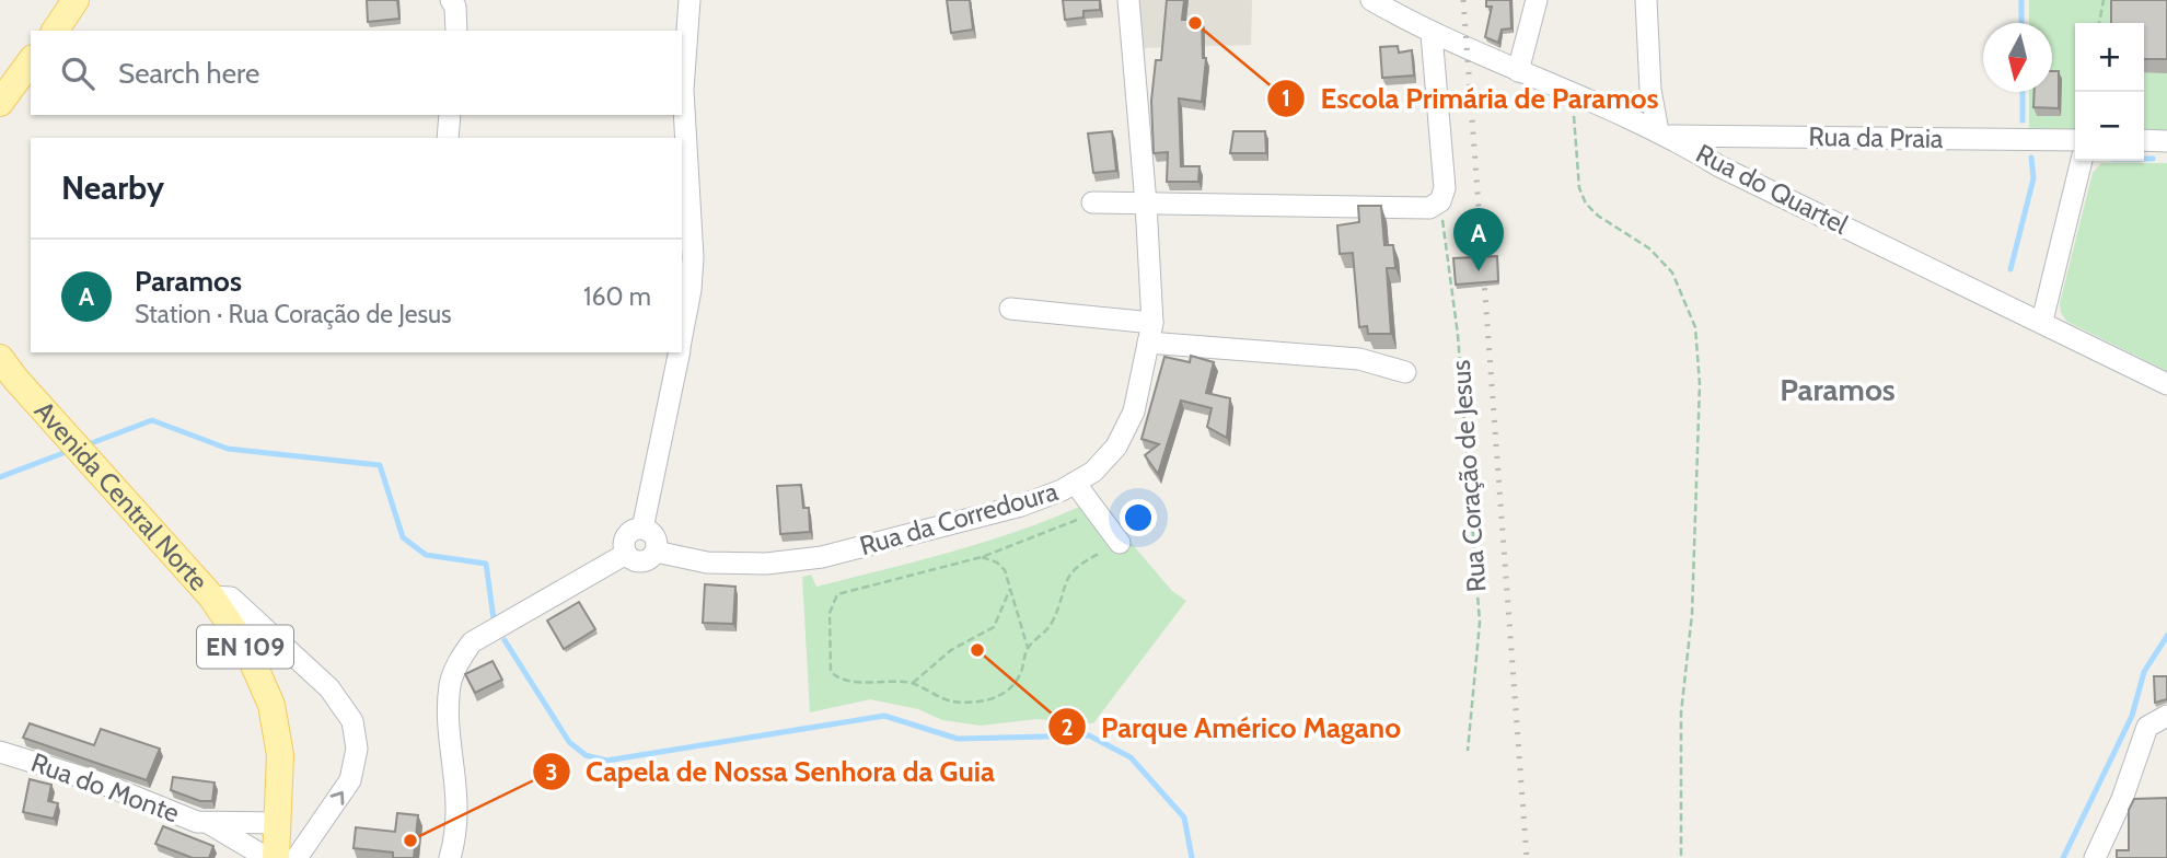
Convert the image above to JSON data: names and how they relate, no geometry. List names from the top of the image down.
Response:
{
  "streets": {
    "main road": ["Avenida Central Norte", "EN 109"],
    "street": [
      "Rua da Praia",
      "Rua do Quartel",
      "Rua da Corredoura",
      "Rua do Monte"
    ],
    "path": ["Rua Coração de Jesus"]
  },
  "crossings": [
    ["Rua da Praia", "Rua do Quartel"],
    ["Avenida Central Norte", "Rua do Monte"]
  ],
  "districts": ["Paramos"],
  "places": ["Escola Primária de Paramos", "Parque Américo Magano", "Capela de Nossa Senhora da Guia"],
  "north": "bottom",
  "page": {
    "map_buttons": ["+", "−"],
    "search": "Search here",
    "heading": "Nearby",
    "pins": "A",
    "list": [
      {
        "mark": "A",
        "name": "Paramos",
        "note": "Station · Rua Coração de Jesus",
        "value": "160 m"
      }
    ]
  }
}
